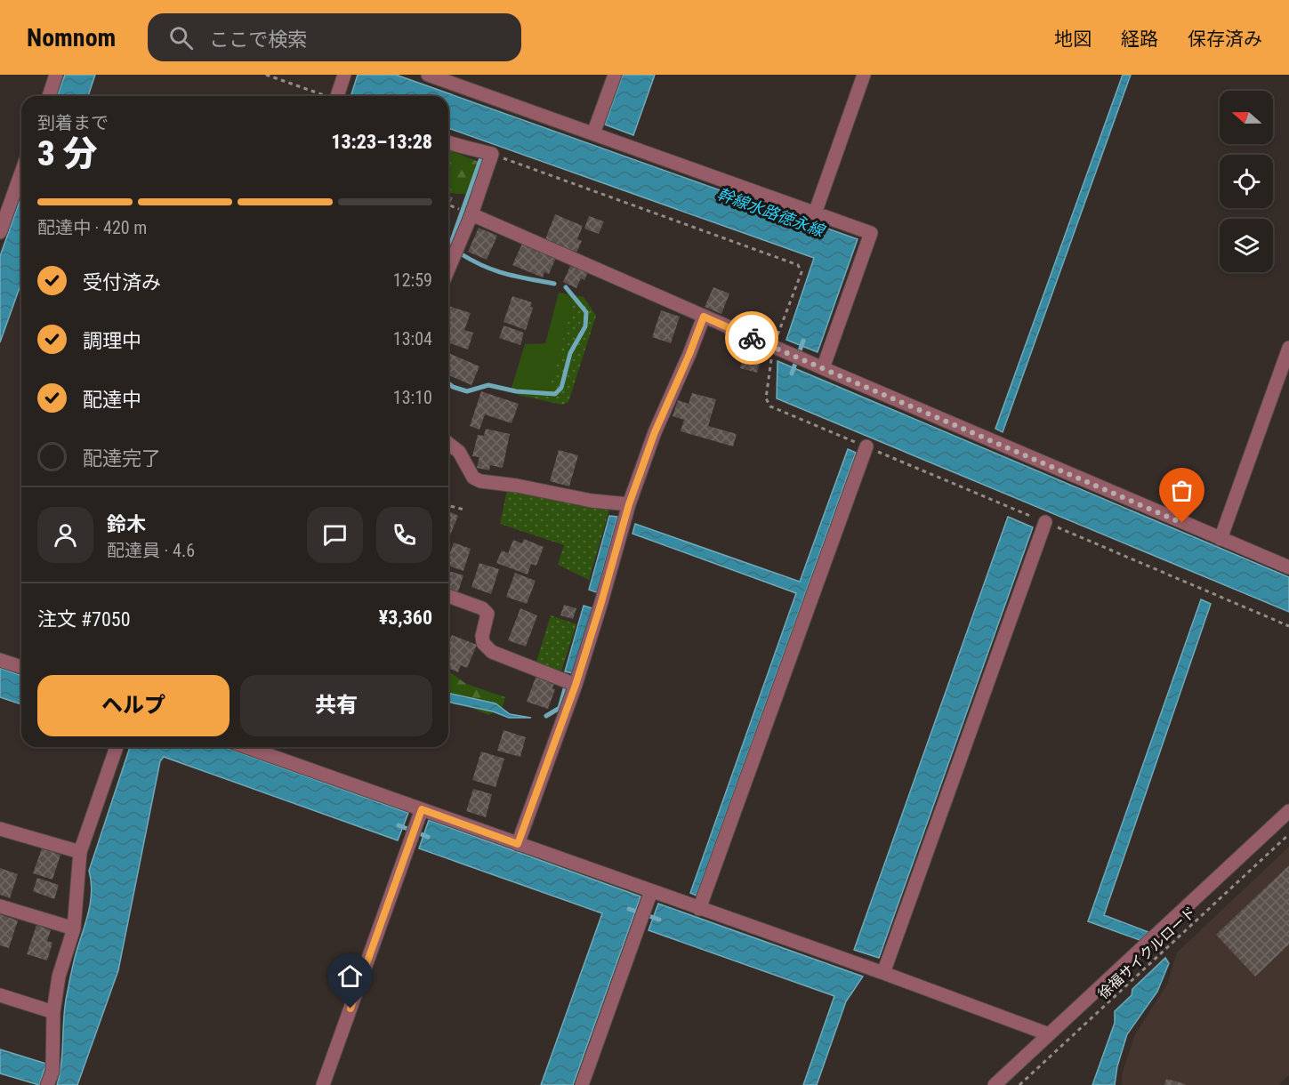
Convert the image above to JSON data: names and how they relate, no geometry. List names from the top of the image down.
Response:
{
  "streets": {
    "path": ["徐福サイクルロード"]
  },
  "water": ["幹線水路徳永線"],
  "north": "left",
  "page": {
    "header": "Nomnom",
    "search": "ここで検索",
    "nav": ["地図", "経路", "保存済み"],
    "heading": ["3 分", "到着まで", "13:23–13:28"],
    "panel": [
      "鈴木",
      "配達員 · 4.6",
      "注文 #7050",
      "¥3,360"
    ],
    "bar": "配達中 · 420 m",
    "list": [
      ["受付済み", "12:59"],
      ["調理中", "13:04"],
      ["配達中", "13:10"],
      "配達完了"
    ],
    "buttons": ["ヘルプ", "共有"]
  }
}
